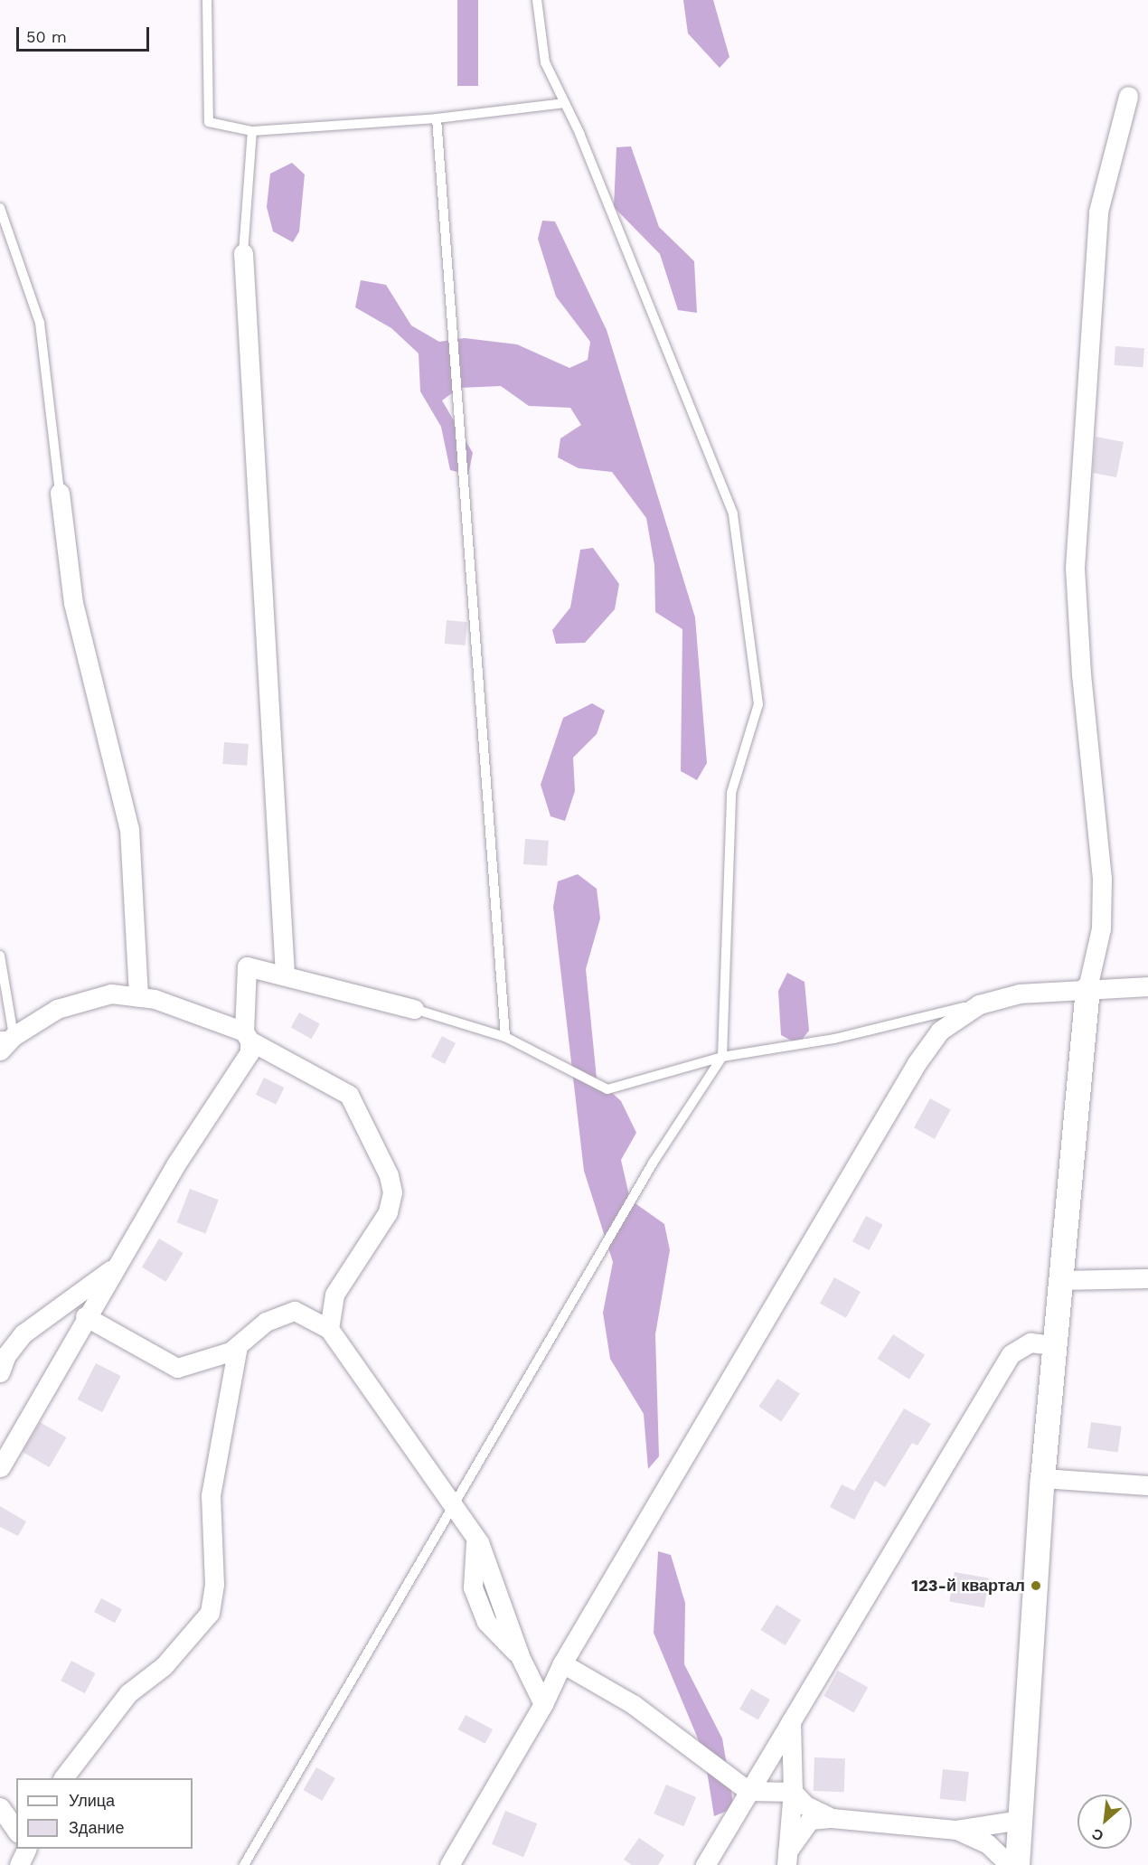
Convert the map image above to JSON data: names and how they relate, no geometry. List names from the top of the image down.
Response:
{
  "places": ["123-й квартал"],
  "legend": ["Улица", "Здание"],
  "scale_bar": "50 m",
  "north": "bottom left"
}
